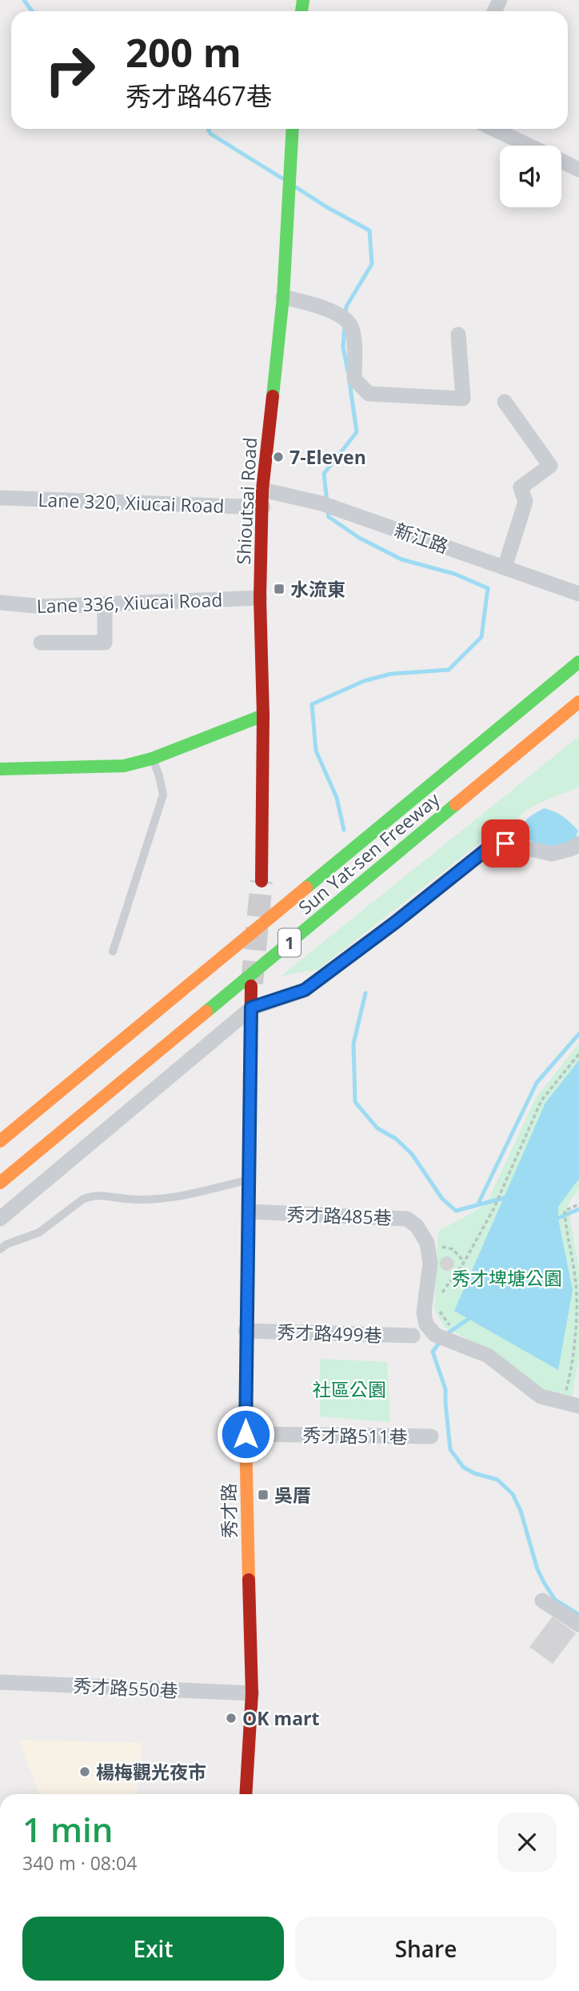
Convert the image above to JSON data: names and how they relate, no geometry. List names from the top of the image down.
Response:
{
  "streets": {
    "main road": [
      "Shioutsai Road",
      "Sun Yat-sen Freeway",
      "1",
      "秀才路"
    ],
    "street": [
      "Lane 320, Xiucai Road",
      "新江路",
      "Lane 336, Xiucai Road",
      "秀才路485巷",
      "秀才路499巷",
      "秀才路511巷",
      "秀才路550巷"
    ]
  },
  "crossings": [
    ["Shioutsai Road", "Lane 320, Xiucai Road"],
    ["Shioutsai Road", "新江路"],
    ["Shioutsai Road", "Lane 336, Xiucai Road"],
    ["秀才路485巷", "秀才路"],
    ["秀才路499巷", "秀才路"],
    ["秀才路511巷", "秀才路"],
    ["秀才路", "秀才路550巷"]
  ],
  "parks": ["秀才埤塘公園", "社區公園"],
  "places": {
    "other": ["7-Eleven", "OK mart", "楊梅觀光夜市"],
    "transit": ["水流東", "吳厝"]
  },
  "page": {
    "turn": ["200 m", "秀才路467巷"],
    "heading": ["1 min", "340 m · 08:04"],
    "buttons": ["Exit", "Share"]
  }
}
